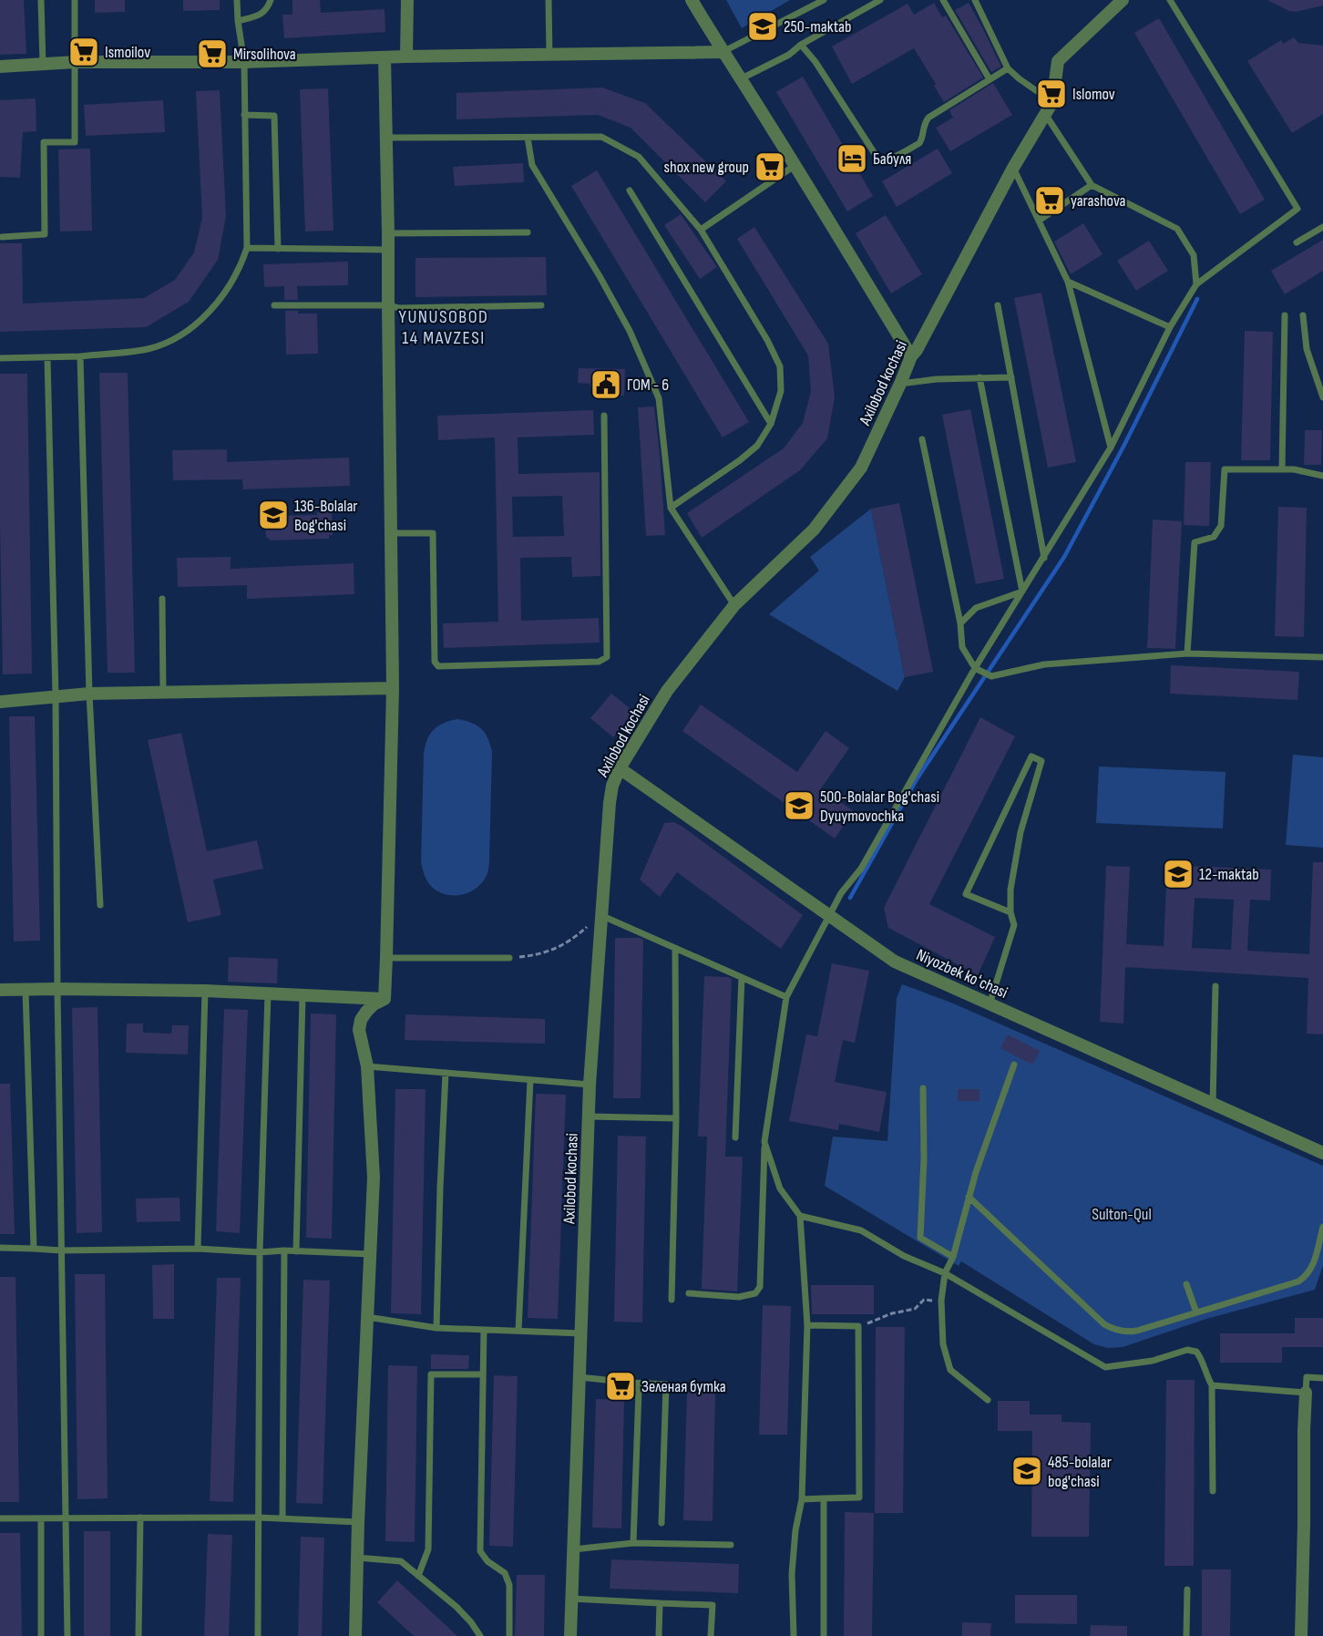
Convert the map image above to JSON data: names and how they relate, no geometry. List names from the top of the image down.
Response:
{
  "streets": {
    "street": ["Axilobod kochasi", "Niyozbek koʻchasi"]
  },
  "crossings": [
    ["Axilobod kochasi", "Niyozbek koʻchasi"]
  ],
  "districts": ["YUNUSOBOD 14 MAVZESI"],
  "parks": ["Sulton-Qul"],
  "places": {
    "school or university": [
      "250-maktab",
      "136-Bolalar Bog'chasi",
      "500-Bolalar Bog'chasi Dyuymovochka",
      "12-maktab",
      "485-bolalar bog'chasi"
    ],
    "supermarket": [
      "Ismoilov",
      "Mirsolihova",
      "Islomov",
      "shox new group",
      "yarashova",
      "Зеленая бутка"
    ],
    "hotel": ["Бабуля"],
    "public building": ["ГОМ - 6"]
  }
}
